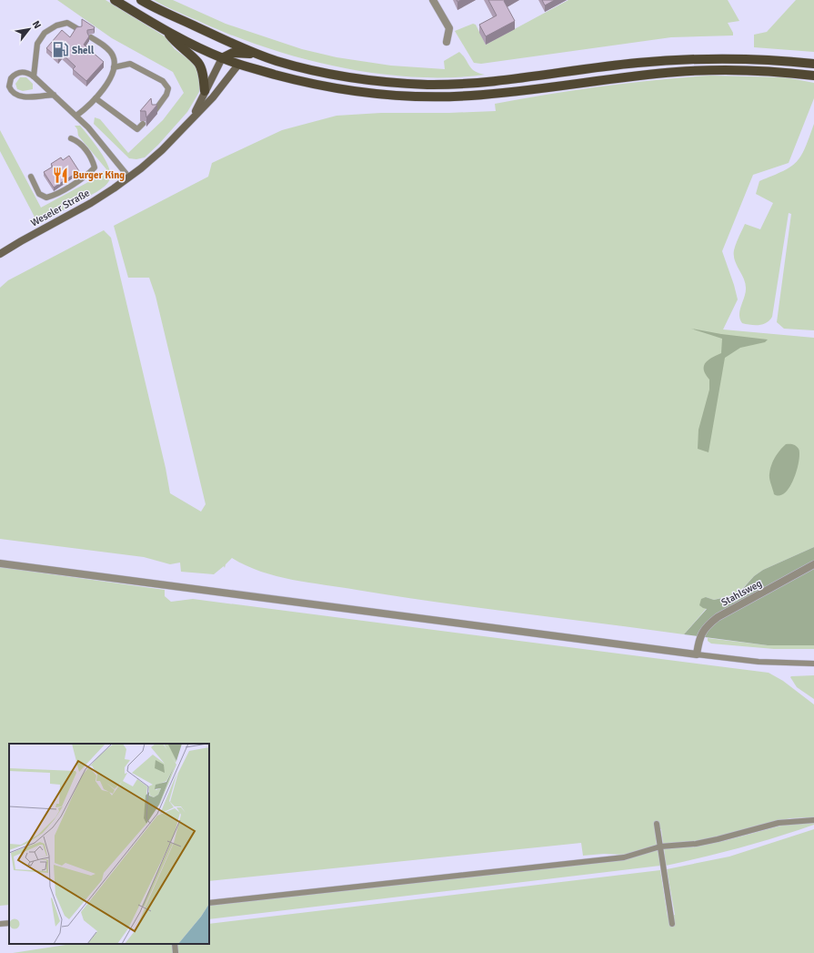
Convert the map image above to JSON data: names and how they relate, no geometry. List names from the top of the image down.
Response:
{
  "streets": {
    "street": ["Weseler Straße", "Stahlsweg"]
  },
  "places": {
    "fuel station": ["Shell"],
    "restaurant": ["Burger King"]
  },
  "north": "top right"
}
